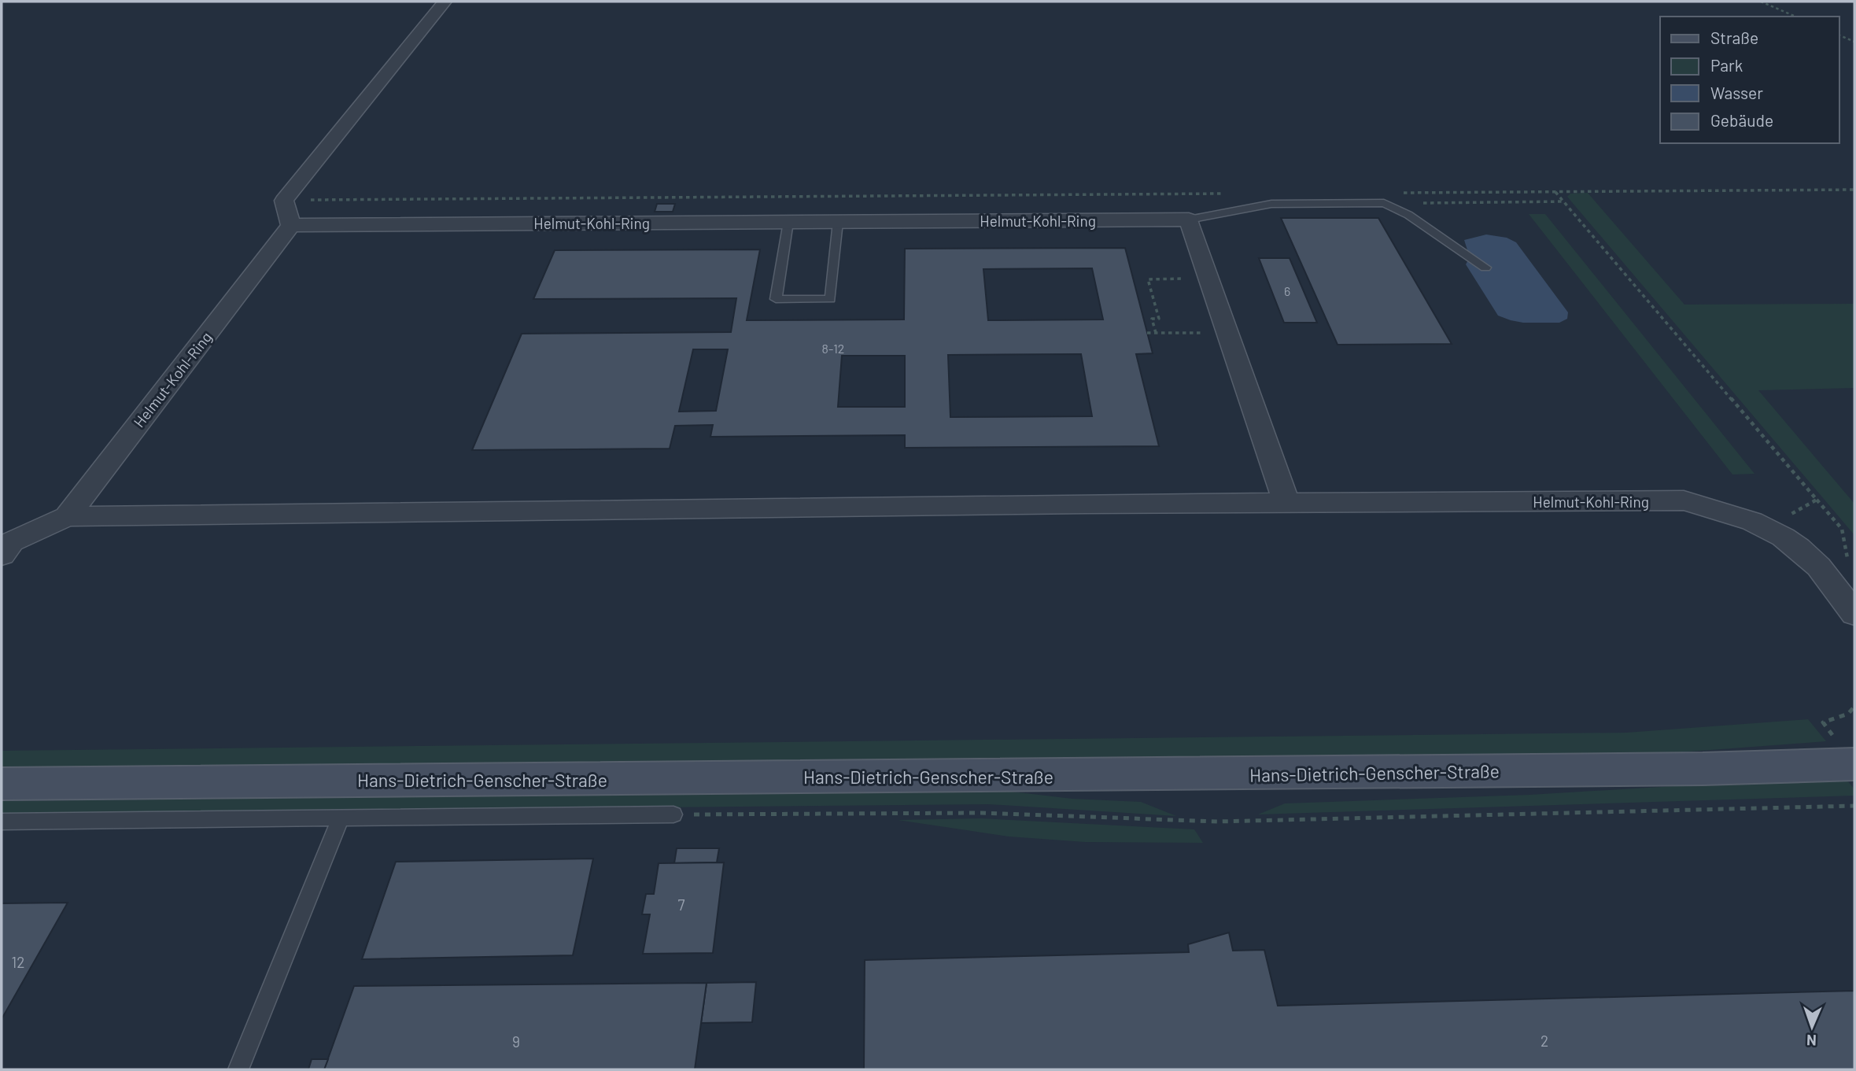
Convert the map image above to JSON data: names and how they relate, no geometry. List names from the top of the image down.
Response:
{
  "streets": {
    "street": ["Helmut-Kohl-Ring", "Hans-Dietrich-Genscher-Straße"]
  },
  "house_numbers": [
    "6",
    "8-12",
    "7",
    "12",
    "2",
    "9"
  ],
  "legend": [
    "Straße",
    "Park",
    "Wasser",
    "Gebäude"
  ],
  "north": "bottom"
}
